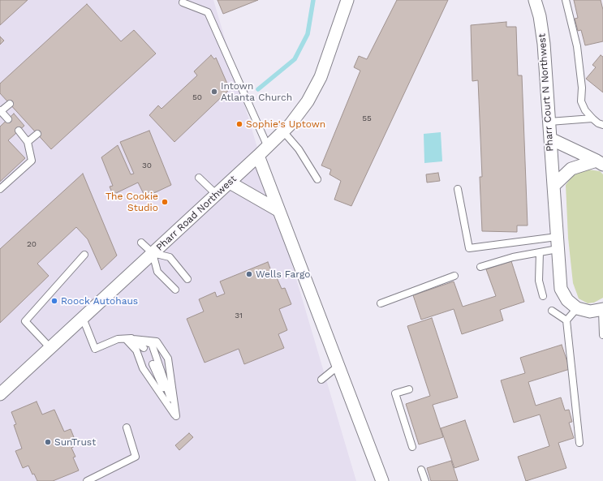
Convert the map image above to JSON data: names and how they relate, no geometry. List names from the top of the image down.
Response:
{
  "streets": {
    "street": ["Pharr Court N Northwest", "Pharr Road Northwest"]
  },
  "places": [
    "Intown Atlanta Church",
    "Sophie's Uptown",
    "The Cookie Studio",
    "Wells Fargo",
    "Roock Autohaus",
    "SunTrust"
  ],
  "house_numbers": [
    "50",
    "55",
    "30",
    "20",
    "31"
  ]
}
